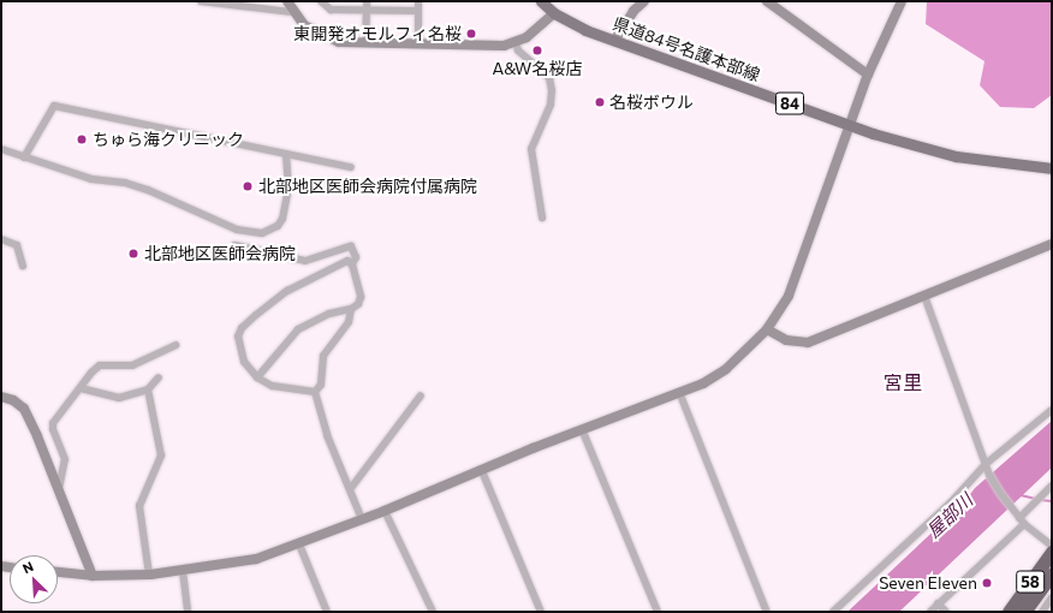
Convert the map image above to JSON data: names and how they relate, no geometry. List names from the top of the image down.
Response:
{
  "streets": {
    "highway": ["58"],
    "main road": ["県道84号名護本部線", "84"]
  },
  "districts": ["宮里"],
  "water": ["屋部川"],
  "places": [
    "東開発オモルフィ名桜",
    "A&W名桜店",
    "名桜ボウル",
    "ちゅら海クリニック",
    "北部地区医師会病院付属病院",
    "北部地区医師会病院",
    "Seven Eleven"
  ],
  "north": "top left"
}
